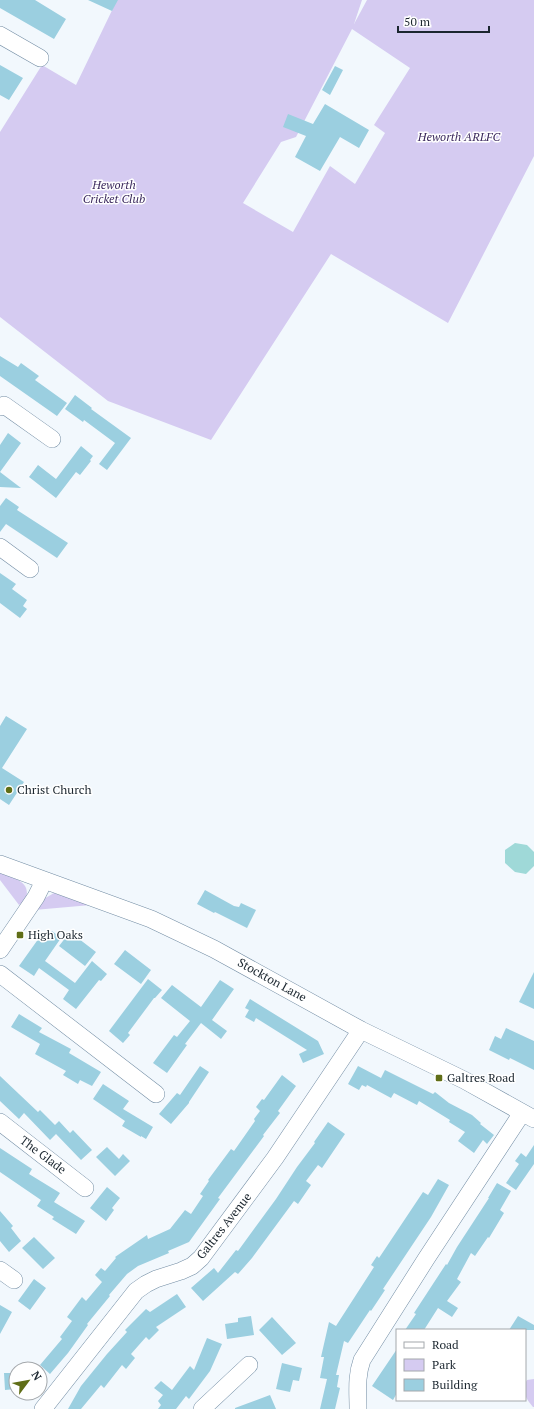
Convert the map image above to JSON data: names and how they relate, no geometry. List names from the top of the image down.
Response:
{
  "streets": {
    "street": ["Stockton Lane", "The Glade", "Galtres Avenue"]
  },
  "crossings": [
    ["Stockton Lane", "Galtres Avenue"]
  ],
  "parks": ["Heworth ARLFC", "Heworth Cricket Club"],
  "places": {
    "other": ["Christ Church"],
    "transit": ["High Oaks", "Galtres Road"]
  },
  "legend": ["Road", "Park", "Building"],
  "scale_bar": "50 m",
  "north": "top right"
}
